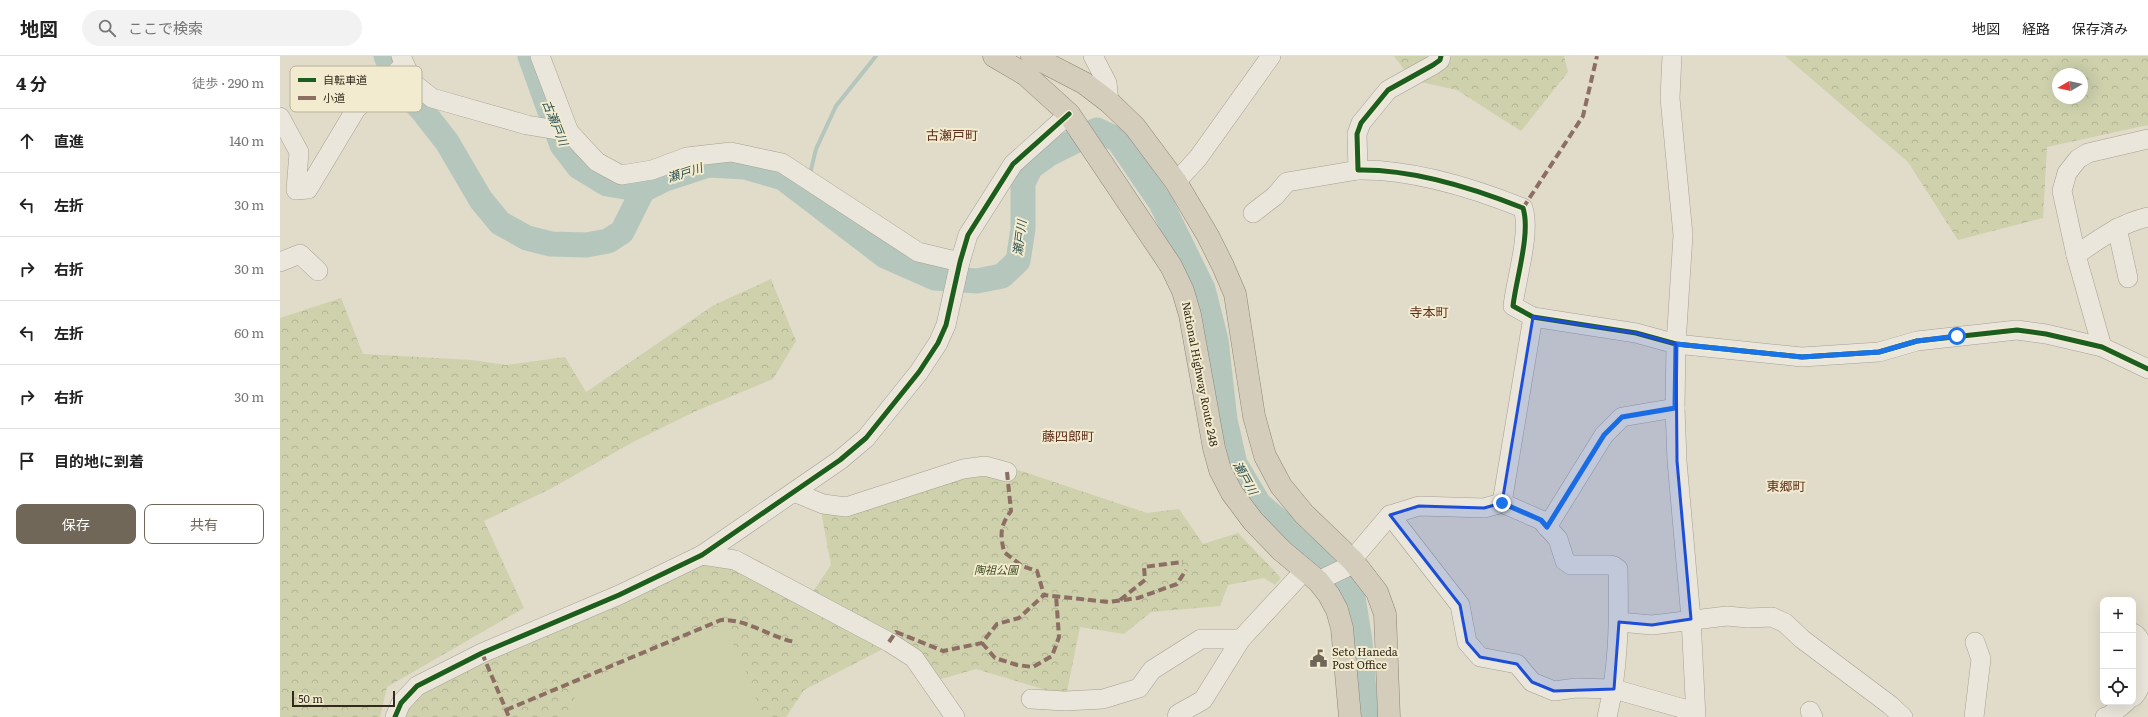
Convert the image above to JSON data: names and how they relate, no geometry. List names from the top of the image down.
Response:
{
  "streets": {
    "highway": ["National Highway Route 248"]
  },
  "districts": [
    "古瀬戸町",
    "寺本町",
    "藤四郎町",
    "東郷町"
  ],
  "water": ["古瀬戸川", "瀬戸川"],
  "parks": ["陶祖公園"],
  "places": {
    "public building": ["Seto Haneda Post Office"]
  },
  "legend": ["自転車道", "小道"],
  "scale_bar": "50 m",
  "north": "left",
  "page": {
    "header": "地図",
    "search": "ここで検索",
    "nav": ["地図", "経路", "保存済み"],
    "heading": ["4 分", "徒歩 · 290 m"],
    "list": [
      ["直進", "140 m"],
      ["左折", "30 m"],
      ["右折", "30 m"],
      ["左折", "60 m"],
      ["右折", "30 m"],
      "目的地に到着"
    ],
    "buttons": ["保存", "共有"],
    "map_buttons": ["+", "−"],
    "scale": "50 m"
  }
}
